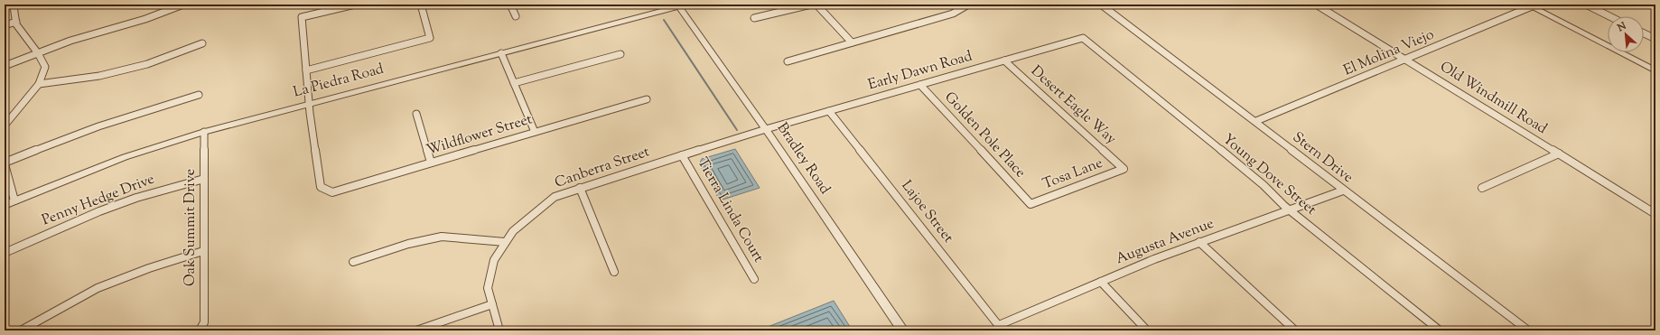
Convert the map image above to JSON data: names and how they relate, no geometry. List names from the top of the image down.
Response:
{
  "streets": {
    "street": [
      "El Molina Viejo",
      "Early Dawn Road",
      "La Piedra Road",
      "Old Windmill Road",
      "Desert Eagle Way",
      "Wildflower Street",
      "Golden Pole Place",
      "Stern Drive",
      "Bradley Road",
      "Canberra Street",
      "Tosa Lane",
      "Young Dove Street",
      "Penny Hedge Drive",
      "Tierra Linda Court",
      "Lajoe Street",
      "Oak Summit Drive",
      "Augusta Avenue"
    ]
  },
  "crossings": [
    ["El Molina Viejo", "Old Windmill Road"],
    ["El Molina Viejo", "Stern Drive"],
    ["Early Dawn Road", "Desert Eagle Way"],
    ["Early Dawn Road", "Golden Pole Place"],
    ["Early Dawn Road", "Bradley Road"],
    ["Early Dawn Road", "Canberra Street"],
    ["Early Dawn Road", "Young Dove Street"],
    ["Early Dawn Road", "Lajoe Street"],
    ["La Piedra Road", "Wildflower Street"],
    ["La Piedra Road", "Bradley Road"],
    ["La Piedra Road", "Oak Summit Drive"],
    ["Desert Eagle Way", "Tosa Lane"],
    ["Golden Pole Place", "Tosa Lane"],
    ["Stern Drive", "Augusta Avenue"],
    ["Bradley Road", "Canberra Street"],
    ["Canberra Street", "Tierra Linda Court"],
    ["Young Dove Street", "Augusta Avenue"],
    ["Penny Hedge Drive", "Oak Summit Drive"],
    ["Lajoe Street", "Augusta Avenue"]
  ],
  "north": "top left"
}
